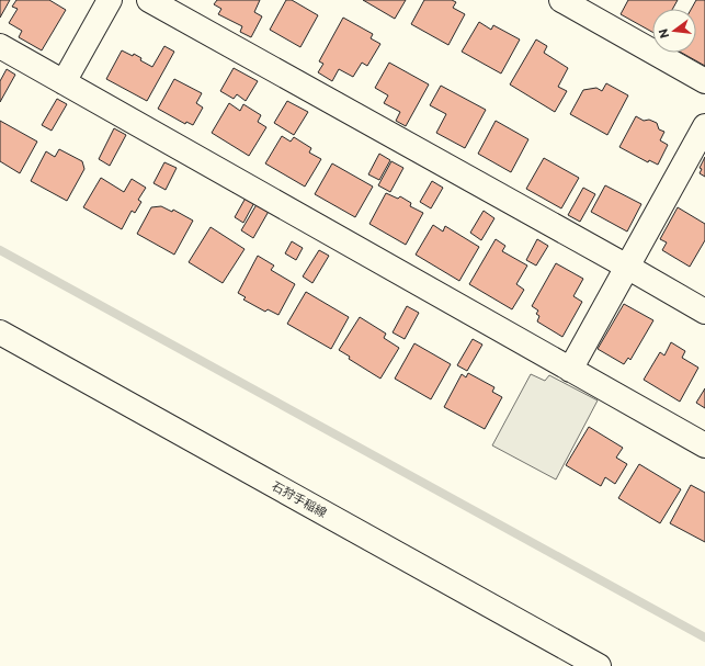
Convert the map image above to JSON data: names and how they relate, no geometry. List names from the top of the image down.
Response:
{
  "streets": {
    "street": ["石狩手稲線"]
  },
  "north": "left"
}
